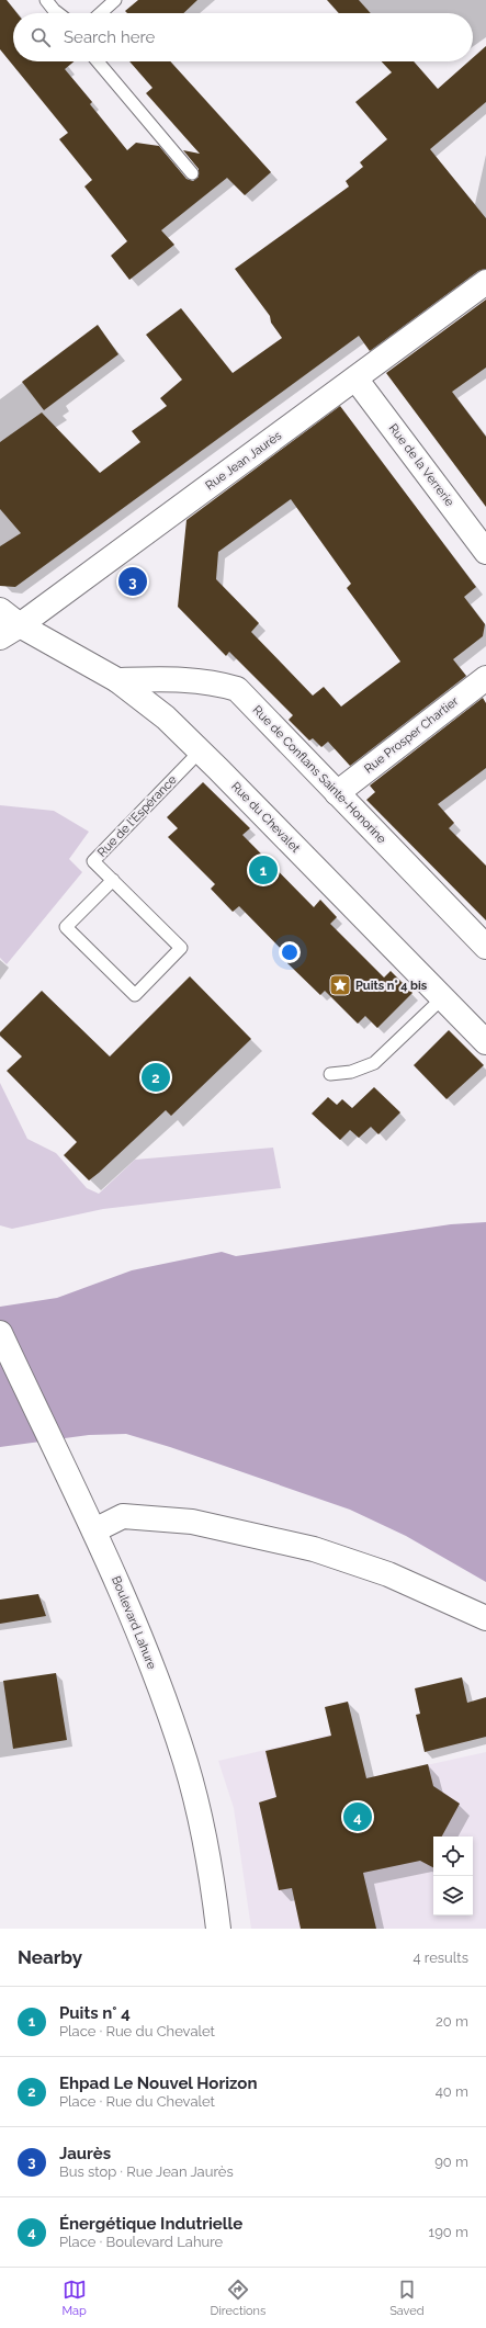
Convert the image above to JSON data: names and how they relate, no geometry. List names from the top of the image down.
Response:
{
  "streets": {
    "street": [
      "Rue Jean Jaurès",
      "Rue de la Verrerie",
      "Rue Prosper Chartier",
      "Rue de Conflans Sainte-Honorine",
      "Rue du Chevalet",
      "Boulevard Lahure"
    ],
    "lane": ["Rue de l'Espérance"]
  },
  "crossings": [
    ["Rue Jean Jaurès", "Rue de la Verrerie"],
    ["Rue Jean Jaurès", "Rue du Chevalet"],
    ["Rue Prosper Chartier", "Rue de Conflans Sainte-Honorine"],
    ["Rue de Conflans Sainte-Honorine", "Rue du Chevalet"],
    ["Rue de l'Espérance", "Rue du Chevalet"]
  ],
  "places": {
    "place": ["Puits n° 4 bis"]
  },
  "page": {
    "search": "Search here",
    "pins": [
      "3",
      "1",
      "2",
      "4"
    ],
    "heading": ["Nearby", "4 results"],
    "list": [
      {
        "mark": "1",
        "name": "Puits n° 4",
        "note": "Place · Rue du Chevalet",
        "value": "20 m"
      },
      {
        "mark": "2",
        "name": "Ehpad Le Nouvel Horizon",
        "note": "Place · Rue du Chevalet",
        "value": "40 m"
      },
      {
        "mark": "3",
        "name": "Jaurès",
        "note": "Bus stop · Rue Jean Jaurès",
        "value": "90 m"
      },
      {
        "mark": "4",
        "name": "Énergétique Indutrielle",
        "note": "Place · Boulevard Lahure",
        "value": "190 m"
      }
    ],
    "nav": ["Map", "Directions", "Saved"]
  }
}
